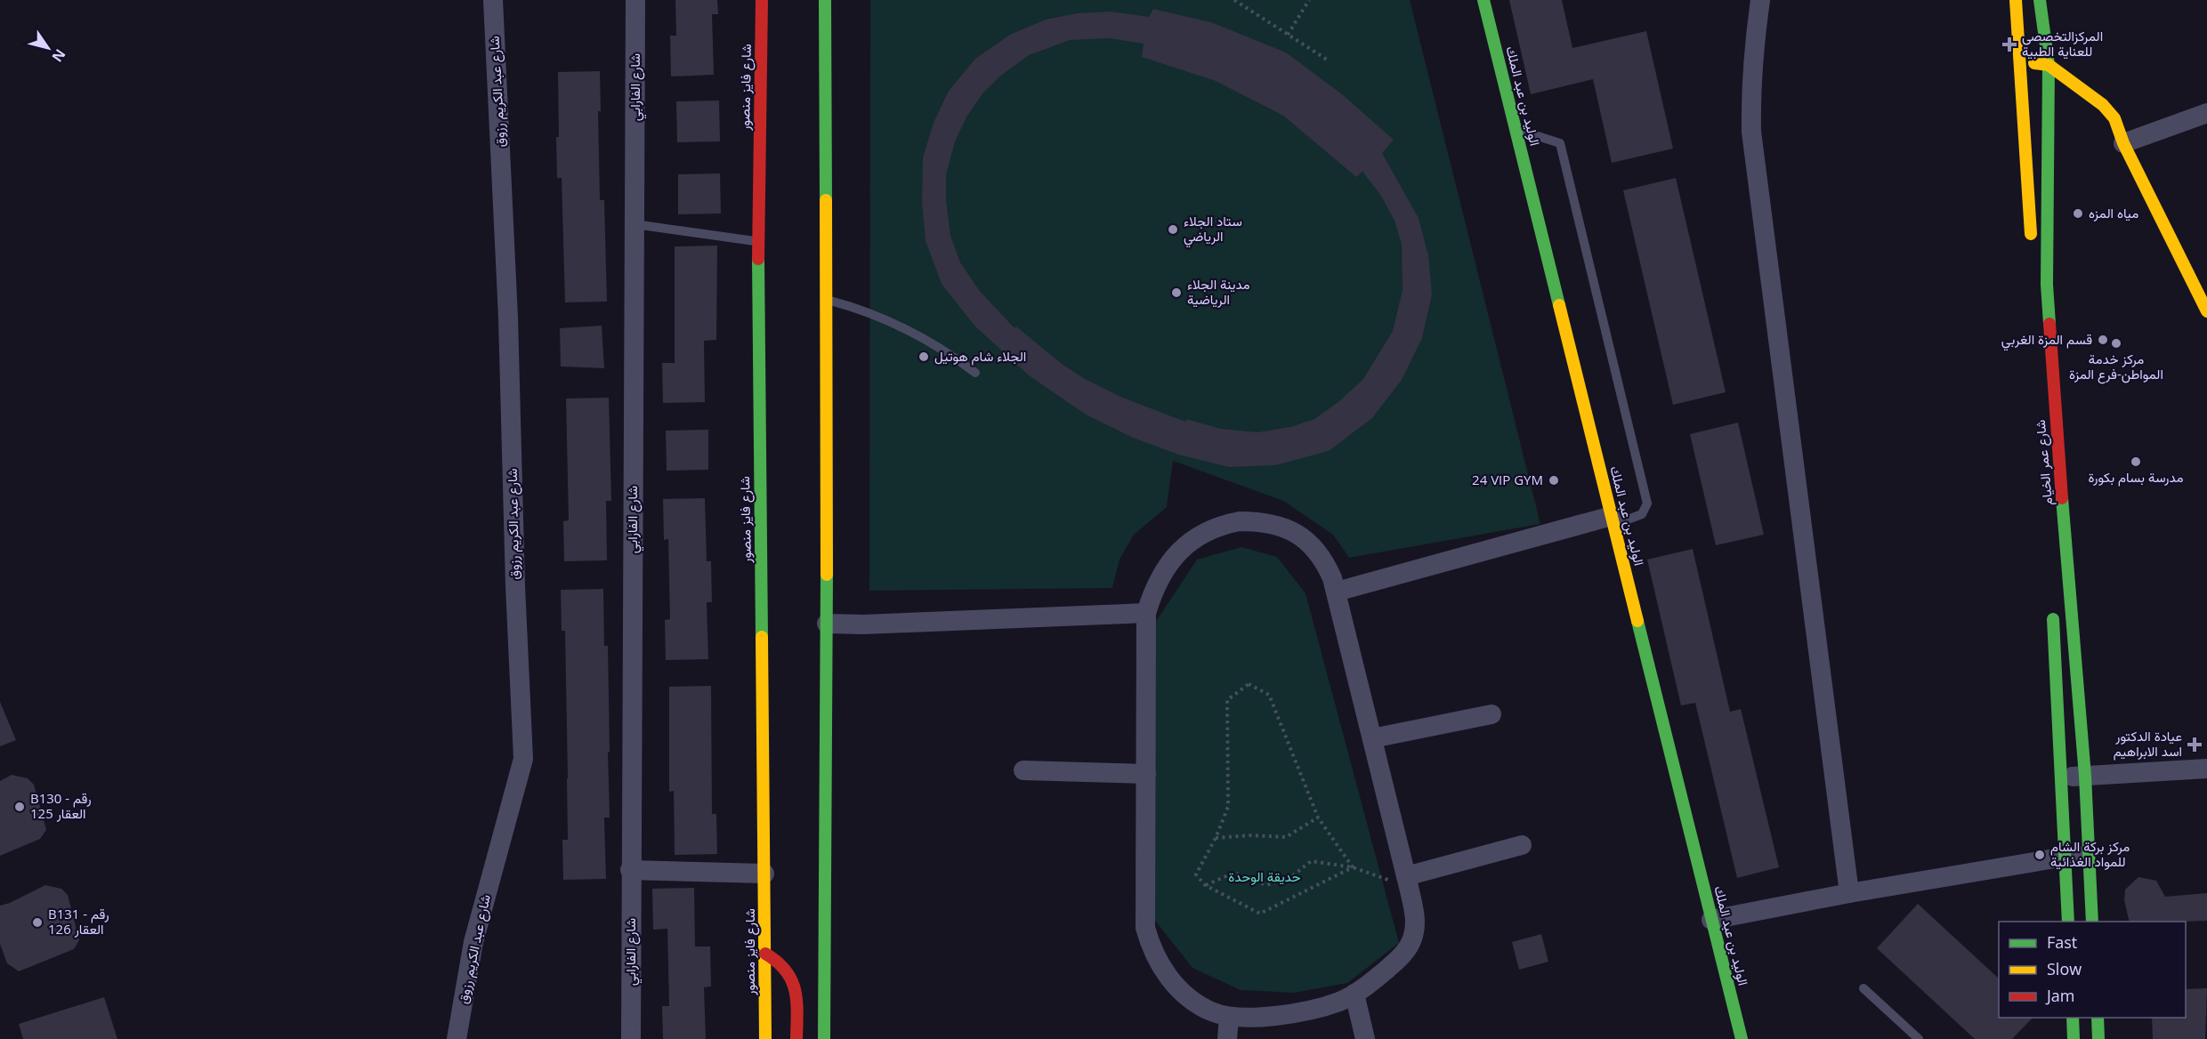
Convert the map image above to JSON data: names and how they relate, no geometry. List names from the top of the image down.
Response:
{
  "streets": {
    "main road": ["شارع فايز منصور", "الوليد بن عبد الملك", "شارع عمر الخيام"],
    "street": ["شارع الفارابي", "شارع عبد الكريم رزوق"]
  },
  "parks": ["حديقة الوحدة"],
  "places": {
    "health": ["المركزالتخصصي للعناية الطبية", "عيادة الدكتور اسد الابراهيم"],
    "other": [
      "مياه المزه",
      "ستاد الجلاء الرياضي",
      "مدينة الجلاء الرياضية",
      "قسم المزة الغربي",
      "مركز خدمة المواطن-فرع المزة",
      "الجلاء شام هوتيل",
      "مدرسة بسام بكورة",
      "24 VIP GYM",
      "B130 - رقم العقار 125",
      "مركز بركة الشام للمواد الغذائية",
      "B131 - رقم العقار 126"
    ]
  },
  "legend": ["Fast", "Slow", "Jam"],
  "north": "bottom right"
}
